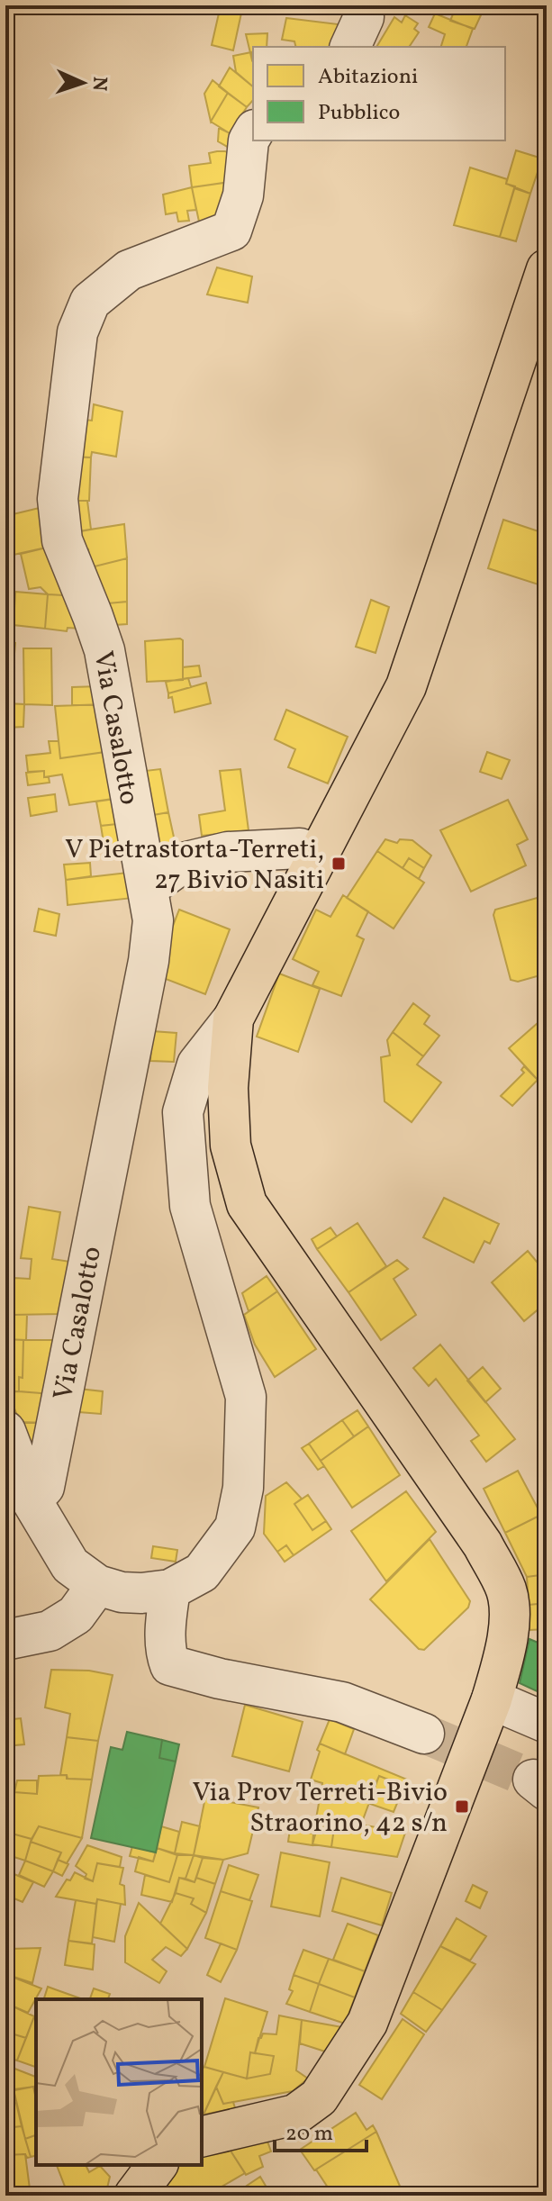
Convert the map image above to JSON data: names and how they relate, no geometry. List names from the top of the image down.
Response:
{
  "streets": {
    "street": ["Via Casalotto"]
  },
  "places": {
    "transit": ["V Pietrastorta-Terreti, 27 Bivio Nasiti", "Via Prov Terreti-Bivio Straorino, 42 s/n"]
  },
  "legend": ["Abitazioni", "Pubblico"],
  "scale_bar": "20 m",
  "north": "right"
}
